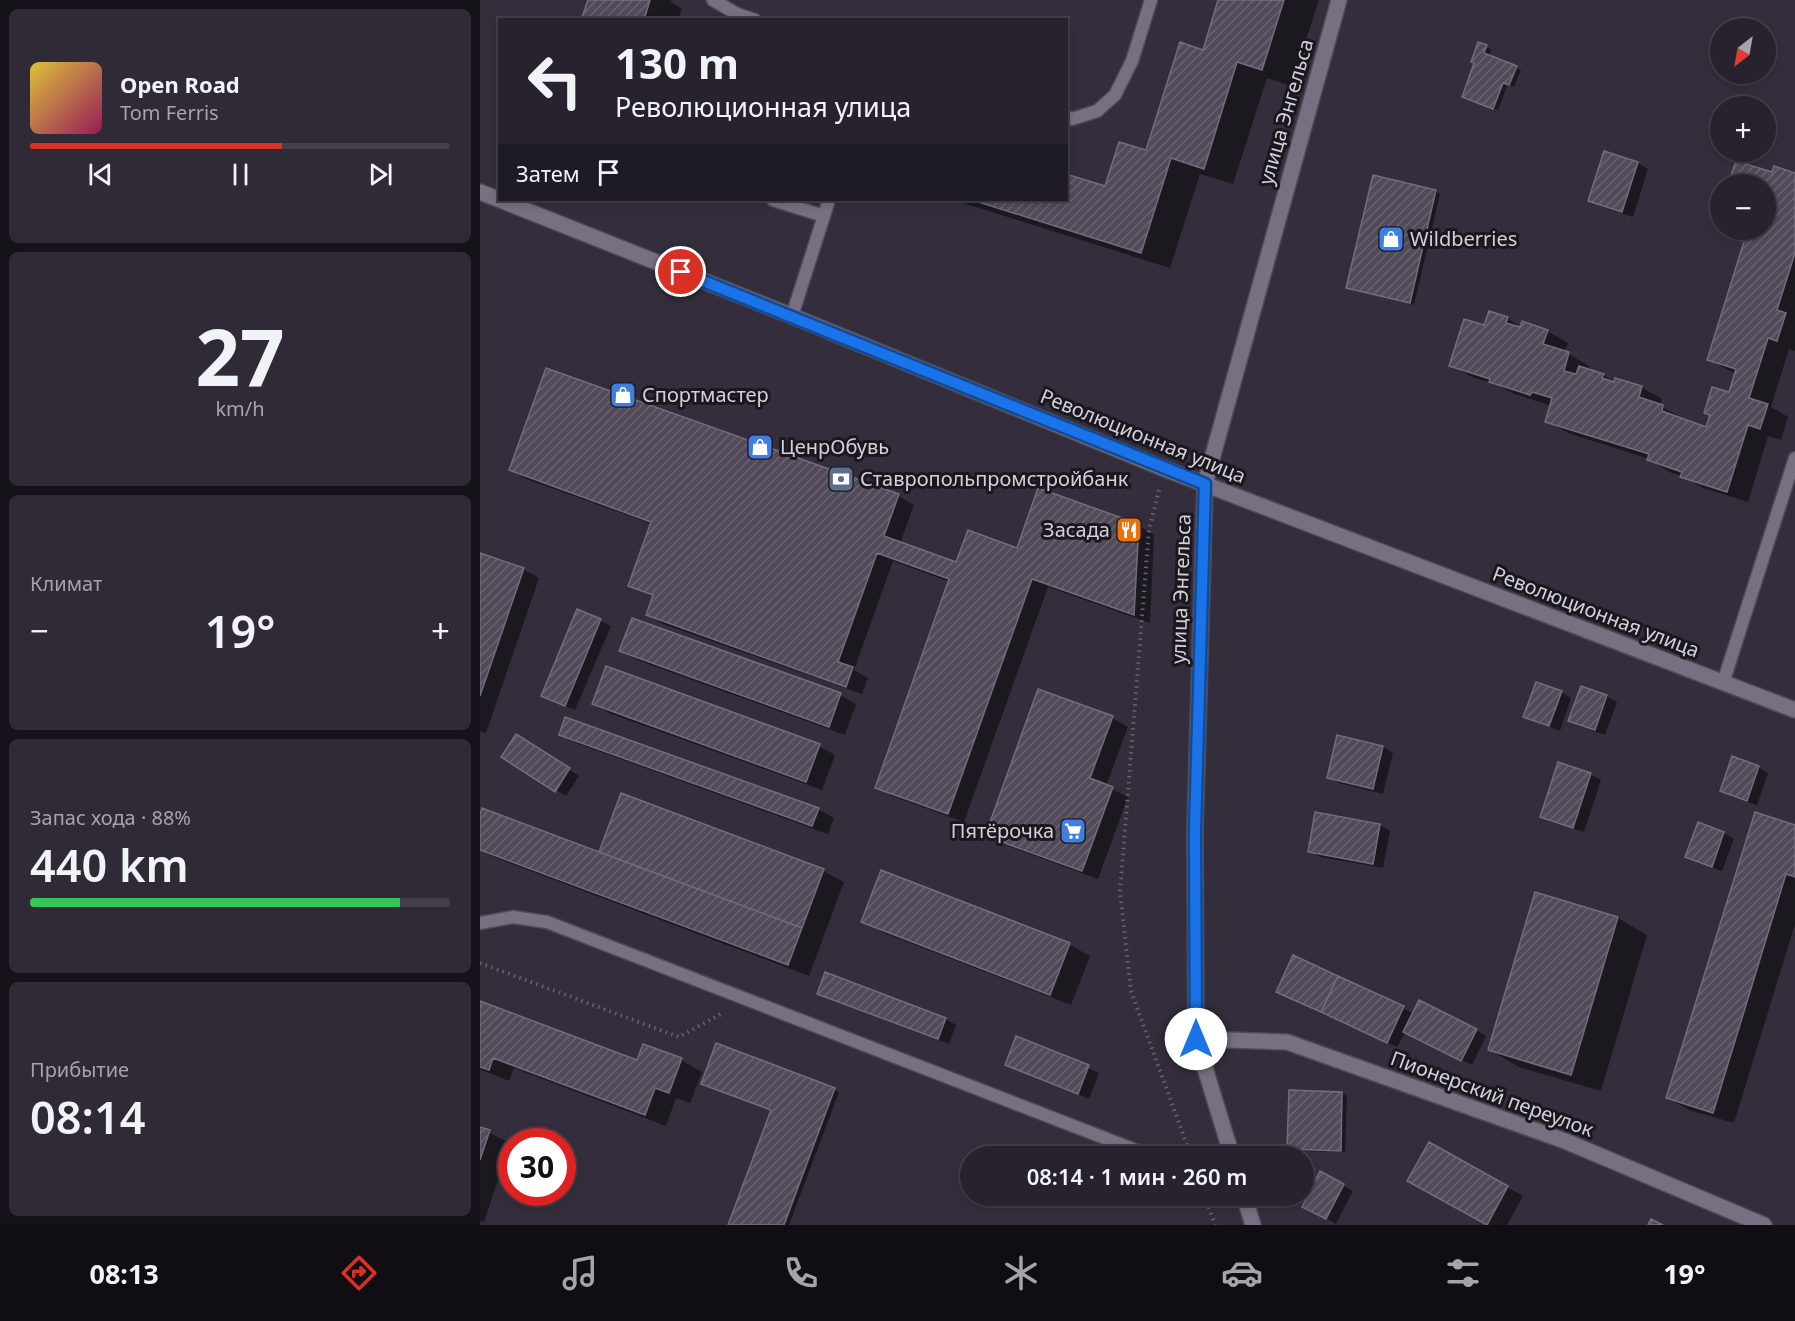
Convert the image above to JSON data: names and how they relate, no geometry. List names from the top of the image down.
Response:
{
  "streets": {
    "street": ["улица Энгельса", "Революционная улица", "Пионерский переулок"]
  },
  "crossings": [
    ["улица Энгельса", "Революционная улица"],
    ["улица Энгельса", "Пионерский переулок"]
  ],
  "places": {
    "shop": ["Wildberries", "Спортмастер", "ЦенрОбувь"],
    "bank": ["Ставропольпромстройбанк"],
    "restaurant": ["Засада"],
    "supermarket": ["Пятёрочка"]
  },
  "north": "bottom left",
  "page": {
    "map_buttons": ["+", "−"],
    "turn": ["130 m", "Революционная улица"],
    "song": ["Open Road", "Tom Ferris"],
    "then": "Затем",
    "tile": [
      ["27", "km/h"],
      "Климат",
      ["Запас хода · 88%", "440 km"],
      ["Прибытие", "08:14"]
    ],
    "heat": ["−", "19°", "+"],
    "limit": "30",
    "trip": "08:14 · 1 мин · 260 m",
    "tabs": ["08:13", "19°"]
  }
}
